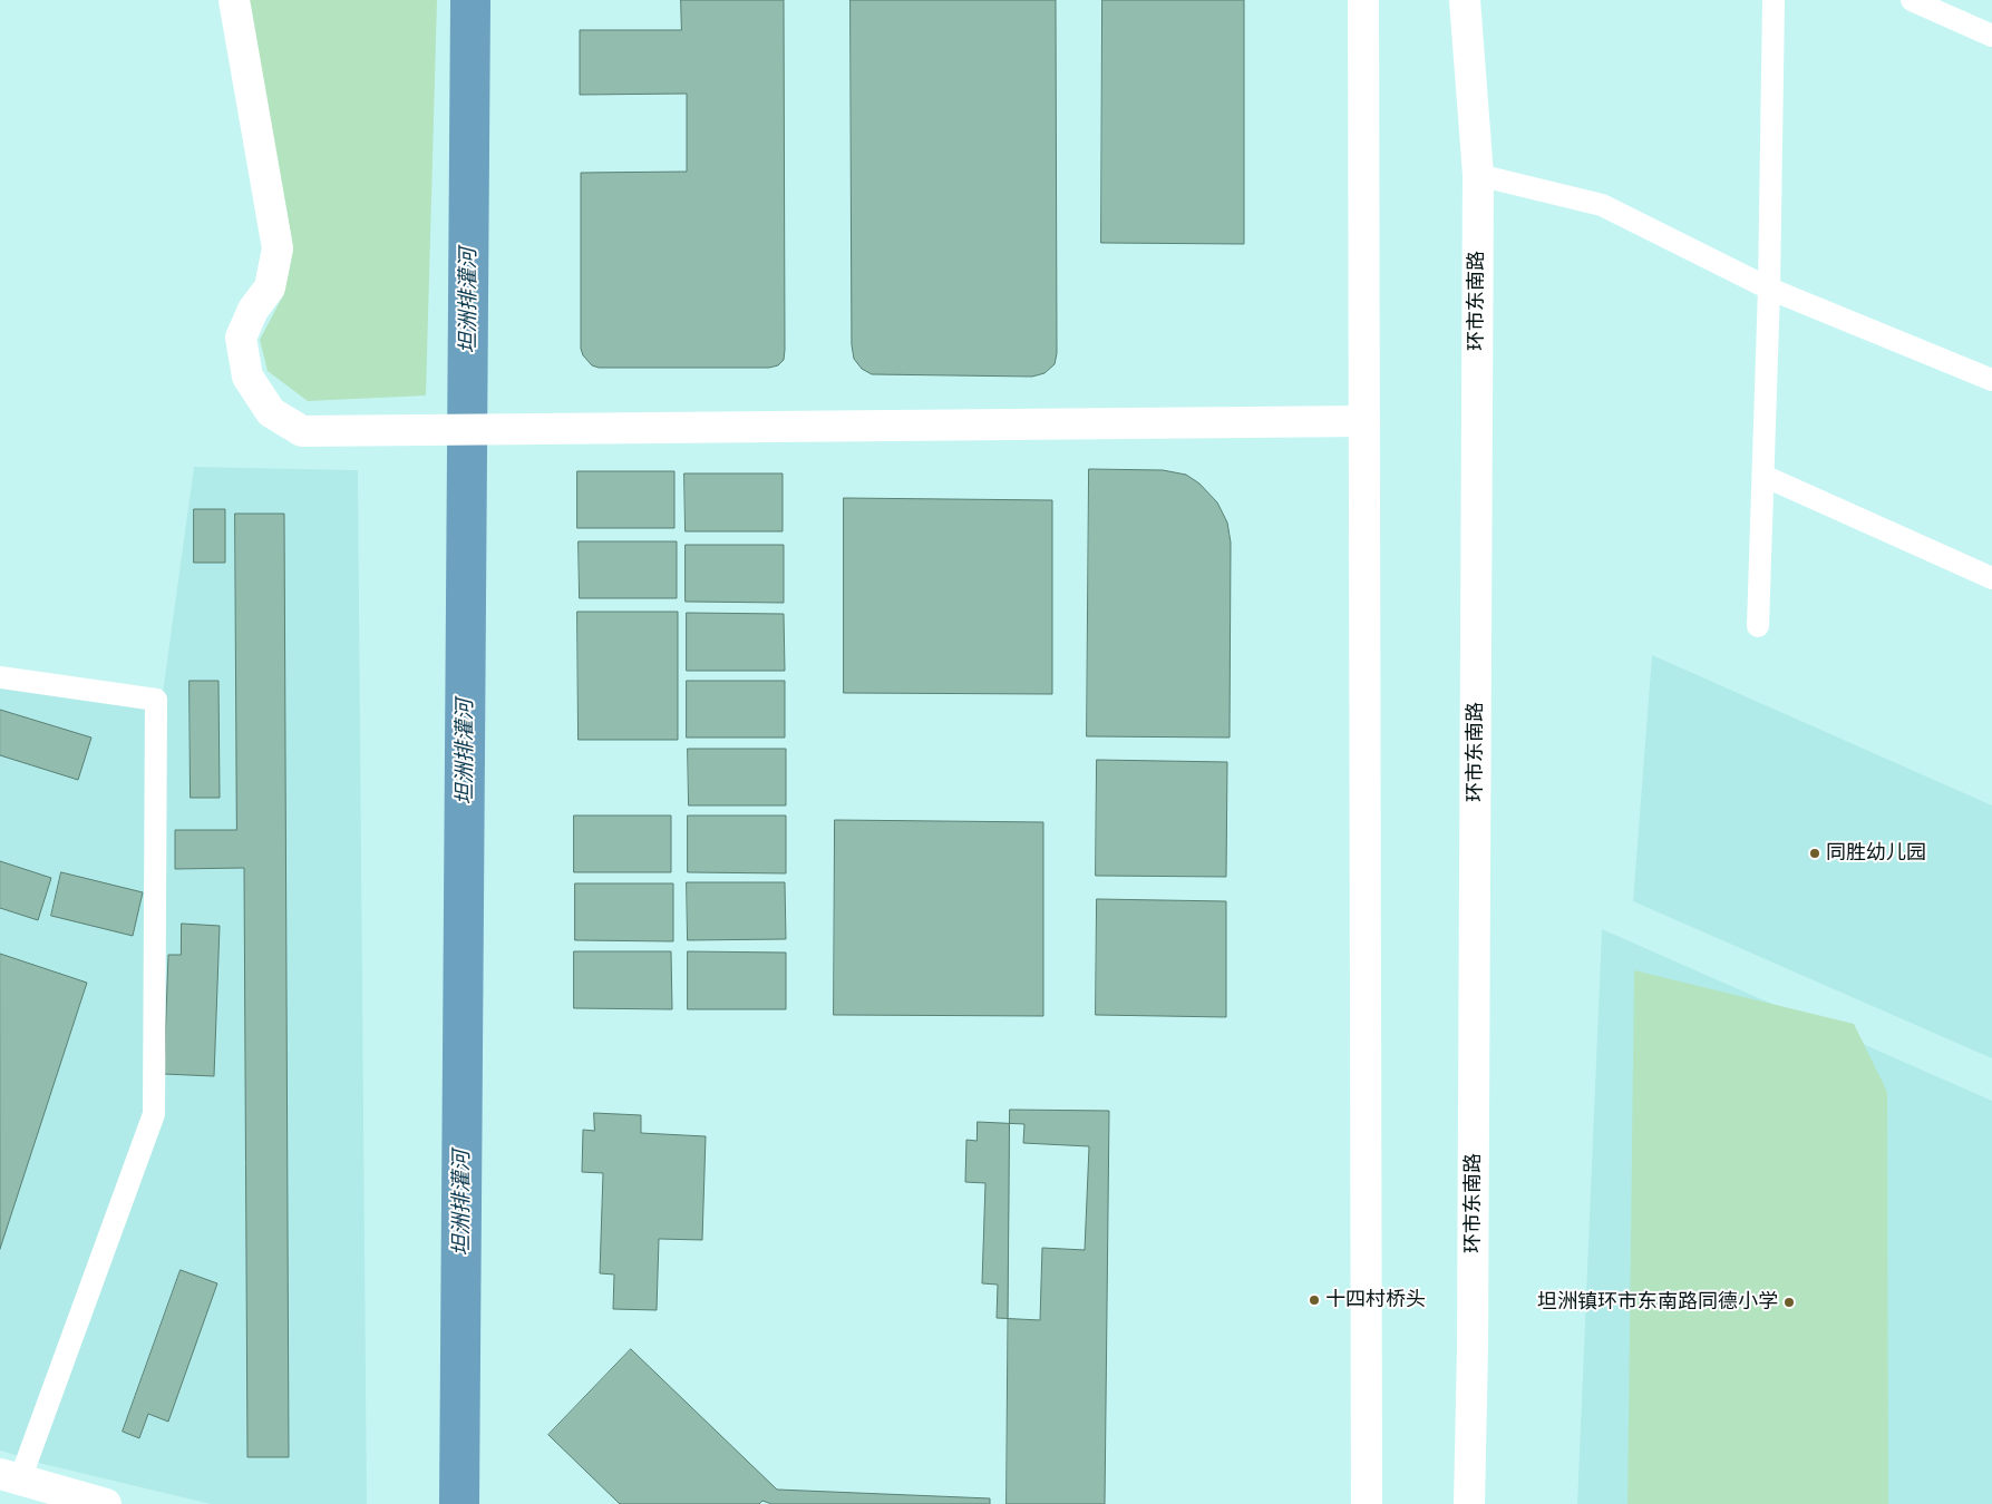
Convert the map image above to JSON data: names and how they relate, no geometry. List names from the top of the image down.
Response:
{
  "streets": {
    "main road": ["环市东南路"]
  },
  "water": ["坦洲排灌河"],
  "places": ["同胜幼儿园", "十四村桥头", "坦洲镇环市东南路同德小学"]
}
